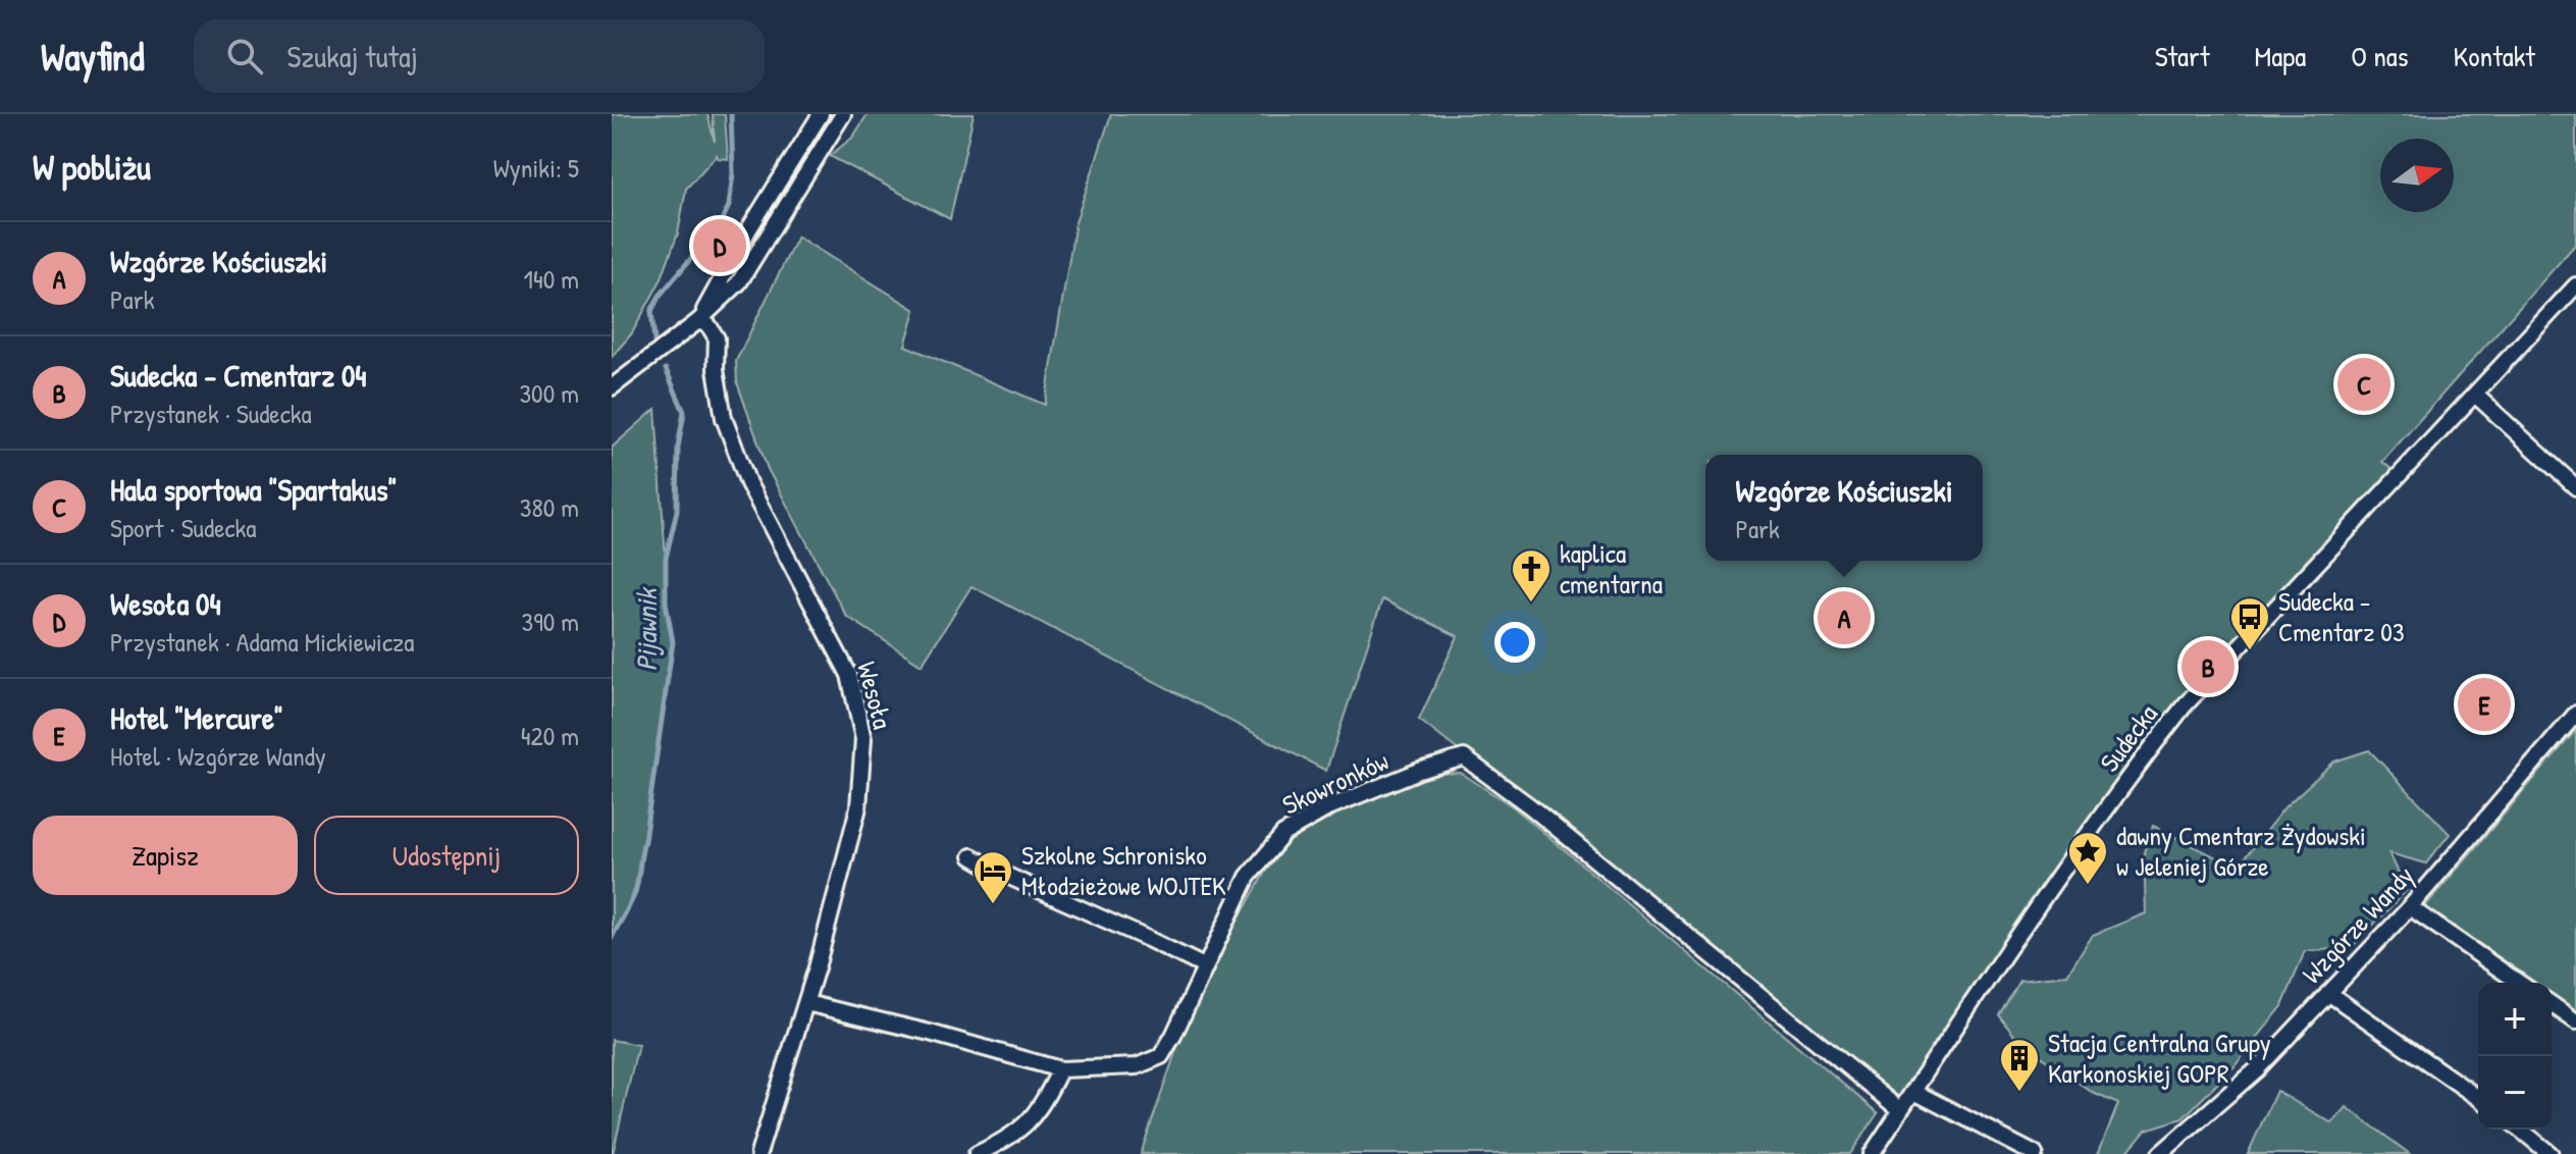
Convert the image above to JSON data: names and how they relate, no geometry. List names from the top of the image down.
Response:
{
  "streets": {
    "street": [
      "Wesoła",
      "Sudecka",
      "Skowronków",
      "Wzgórze Wandy"
    ]
  },
  "crossings": [
    ["Wesoła", "Skowronków"],
    ["Sudecka", "Skowronków"]
  ],
  "water": ["Pijawnik"],
  "places": {
    "church": ["kaplica cmentarna"],
    "bus stop": ["Sudecka - Cmentarz 03"],
    "place": ["dawny Cmentarz Żydowski w Jeleniej Górze"],
    "hotel": ["Szkolne Schronisko Młodzieżowe WOJTEK"],
    "building": ["Stacja Centralna Grupy Karkonoskiej GOPR"]
  },
  "north": "right",
  "page": {
    "header": "Wayfind",
    "search": "Szukaj tutaj",
    "nav": [
      "Start",
      "Mapa",
      "O nas",
      "Kontakt"
    ],
    "heading": ["W pobliżu", "Wyniki: 5"],
    "pins": [
      "D",
      "C",
      "A",
      "B",
      "E"
    ],
    "list": [
      {
        "mark": "A",
        "name": "Wzgórze Kościuszki",
        "note": "Park",
        "value": "140 m"
      },
      {
        "mark": "B",
        "name": "Sudecka - Cmentarz 04",
        "note": "Przystanek · Sudecka",
        "value": "300 m"
      },
      {
        "mark": "C",
        "name": "Hala sportowa \"Spartakus\"",
        "note": "Sport · Sudecka",
        "value": "380 m"
      },
      {
        "mark": "D",
        "name": "Wesoła 04",
        "note": "Przystanek · Adama Mickiewicza",
        "value": "390 m"
      },
      {
        "mark": "E",
        "name": "Hotel \"Mercure\"",
        "note": "Hotel · Wzgórze Wandy",
        "value": "420 m"
      }
    ],
    "popup": ["Wzgórze Kościuszki", "Park"],
    "buttons": ["Zapisz", "Udostępnij"],
    "map_buttons": ["+", "−"]
  }
}
